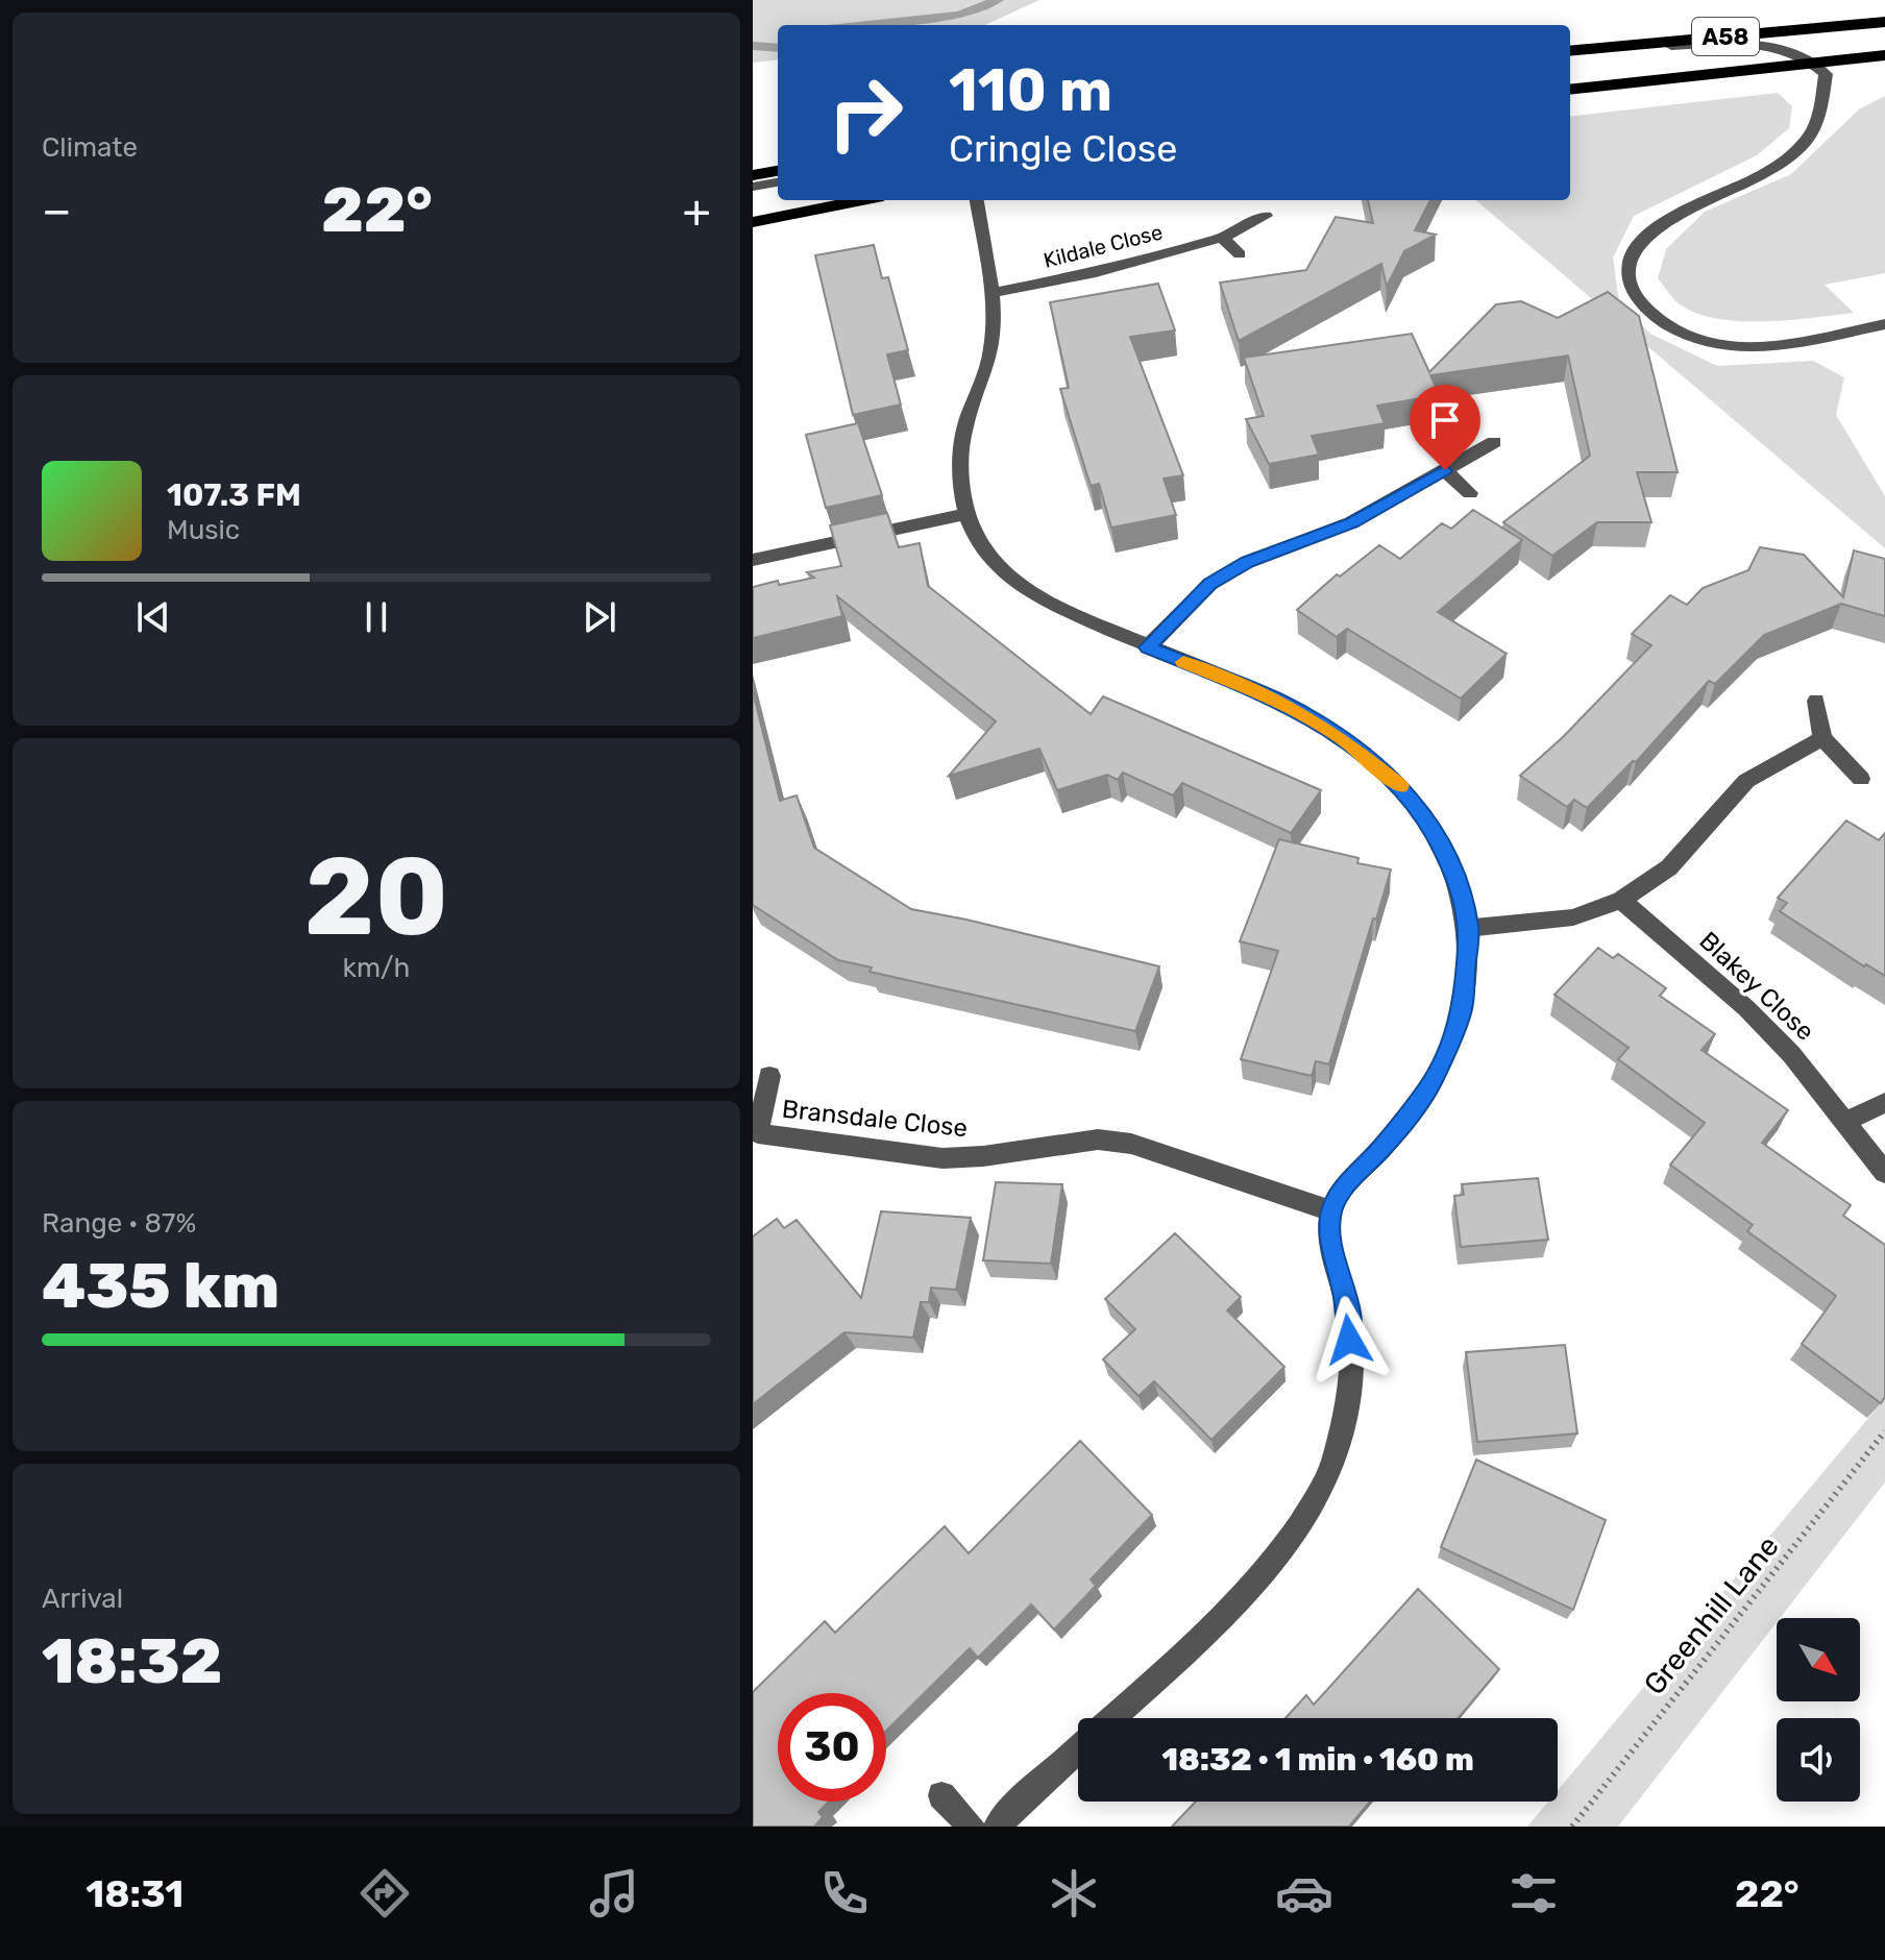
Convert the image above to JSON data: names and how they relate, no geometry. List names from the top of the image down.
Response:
{
  "streets": {
    "highway": ["A58"],
    "street": ["Kildale Close", "Blakey Close", "Bransdale Close"],
    "path": ["Greenhill Lane"]
  },
  "north": "bottom right",
  "page": {
    "tile": [
      "Climate",
      ["20", "km/h"],
      ["Range · 87%", "435 km"],
      ["Arrival", "18:32"]
    ],
    "turn": ["110 m", "Cringle Close"],
    "heat": ["−", "22°", "+"],
    "song": ["107.3 FM", "Music"],
    "limit": "30",
    "trip": "18:32 · 1 min · 160 m",
    "tabs": ["18:31", "22°"]
  }
}
